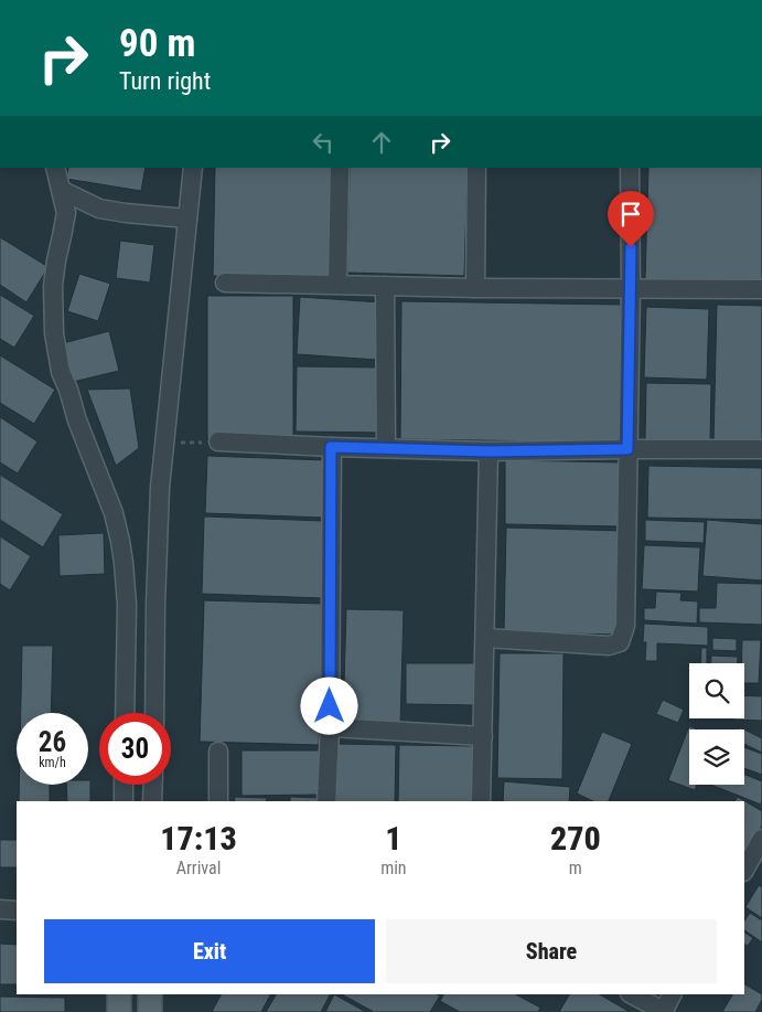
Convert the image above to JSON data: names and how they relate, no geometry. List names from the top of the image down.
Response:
{
  "page": {
    "turn": ["90 m", "Turn right"],
    "speed": "26 km/h",
    "limit": "30",
    "eta": [
      "17:13",
      "Arrival",
      "1",
      "min",
      "270",
      "m"
    ],
    "buttons": ["Exit", "Share"]
  }
}
